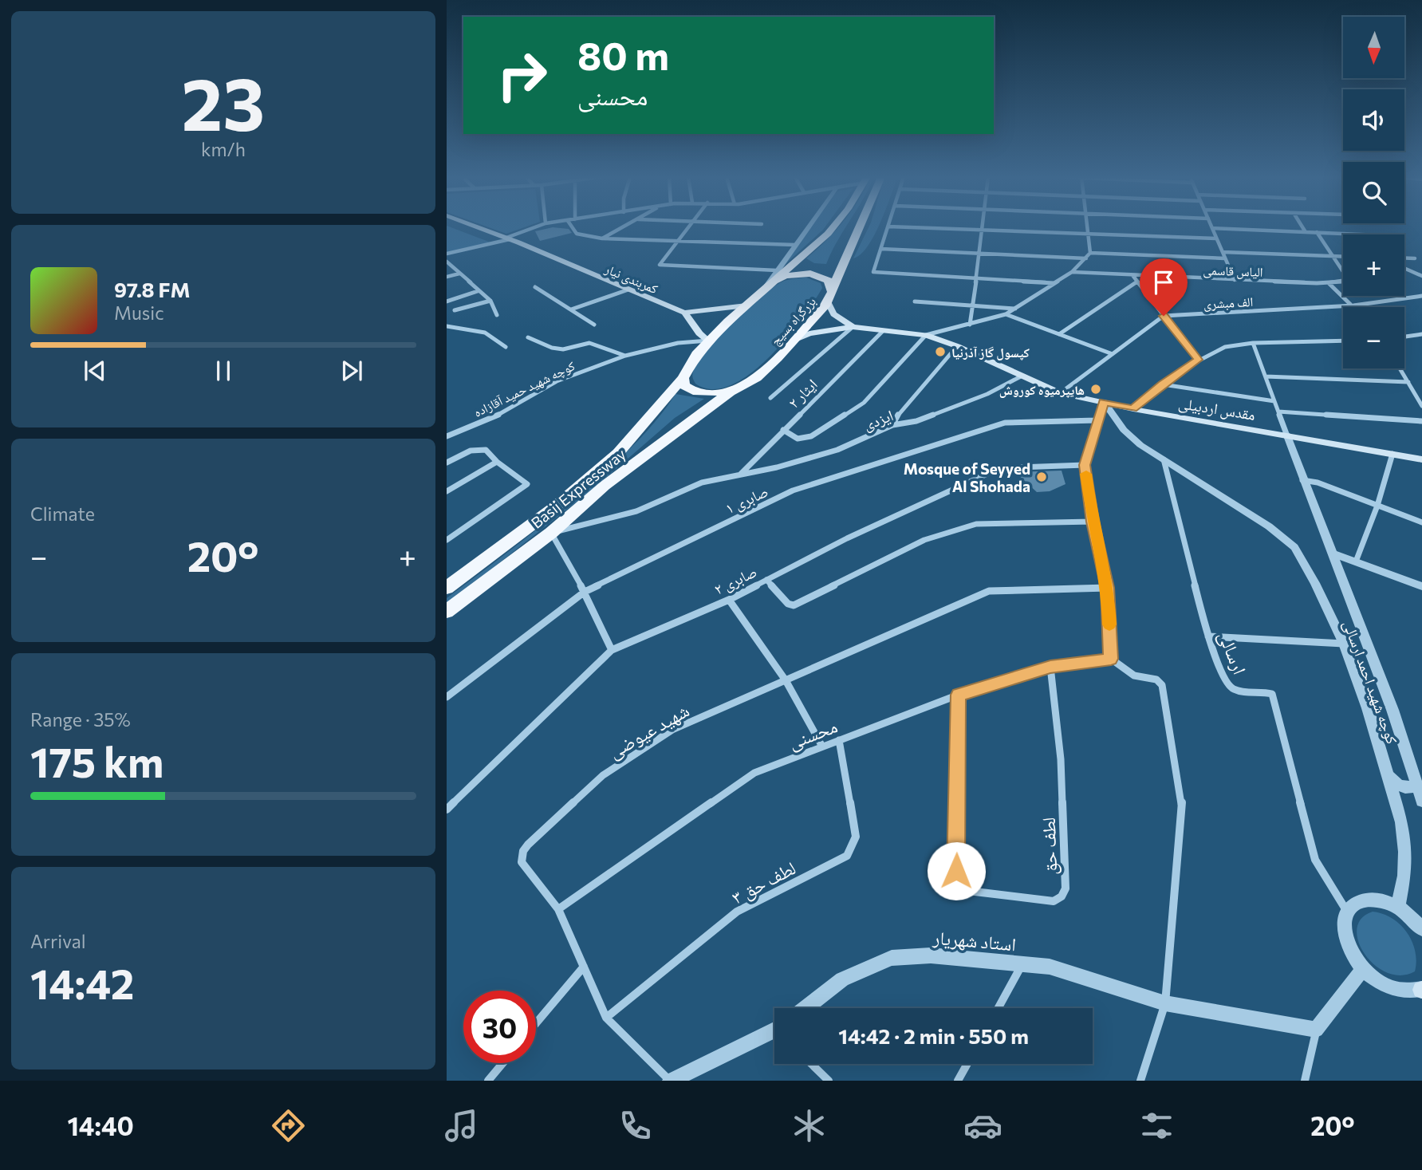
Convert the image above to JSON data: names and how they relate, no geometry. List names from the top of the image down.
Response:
{
  "streets": {
    "highway": ["بزرگراه بسیج", "Basij Expressway"],
    "main road": ["کمربندی نیار", "مقدس اردبیلی"],
    "street": [
      "الیاس قاسمی",
      "الف مبشری",
      "کوچه شهید حمید آقازاده",
      "ایثار ۲",
      "ایزدی",
      "صابری ۱",
      "صابری ۲",
      "ارسالی",
      "کوچه شهید احمد ارسالی",
      "شهید عیوضی",
      "محسنی",
      "لطف حق",
      "لطف حق ۳",
      "استاد شهریار"
    ]
  },
  "crossings": [
    ["بزرگراه بسیج", "کوچه شهید حمید آقازاده"],
    ["بزرگراه بسیج", "مقدس اردبیلی"],
    ["بزرگراه بسیج", "Basij Expressway"],
    ["ایثار ۲", "مقدس اردبیلی"],
    ["ایثار ۲", "ایزدی"],
    ["مقدس اردبیلی", "ایزدی"],
    ["مقدس اردبیلی", "کوچه شهید احمد ارسالی"],
    ["ایزدی", "Basij Expressway"],
    ["ارسالی", "کوچه شهید احمد ارسالی"],
    ["شهید عیوضی", "محسنی"],
    ["شهید عیوضی", "لطف حق ۳"],
    ["محسنی", "لطف حق"],
    ["محسنی", "لطف حق ۳"]
  ],
  "places": ["کپسول گاز آذرنیا", "هایپرمیوه کوروش", "Mosque of Seyyed Al Shohada"],
  "north": "bottom",
  "page": {
    "tile": [
      ["23", "km/h"],
      "Climate",
      ["Range · 35%", "175 km"],
      ["Arrival", "14:42"]
    ],
    "map_buttons": ["+", "−"],
    "turn": ["80 m", "محسنی"],
    "song": ["97.8 FM", "Music"],
    "heat": ["−", "20°", "+"],
    "limit": "30",
    "trip": "14:42 · 2 min · 550 m",
    "tabs": ["14:40", "20°"]
  }
}
